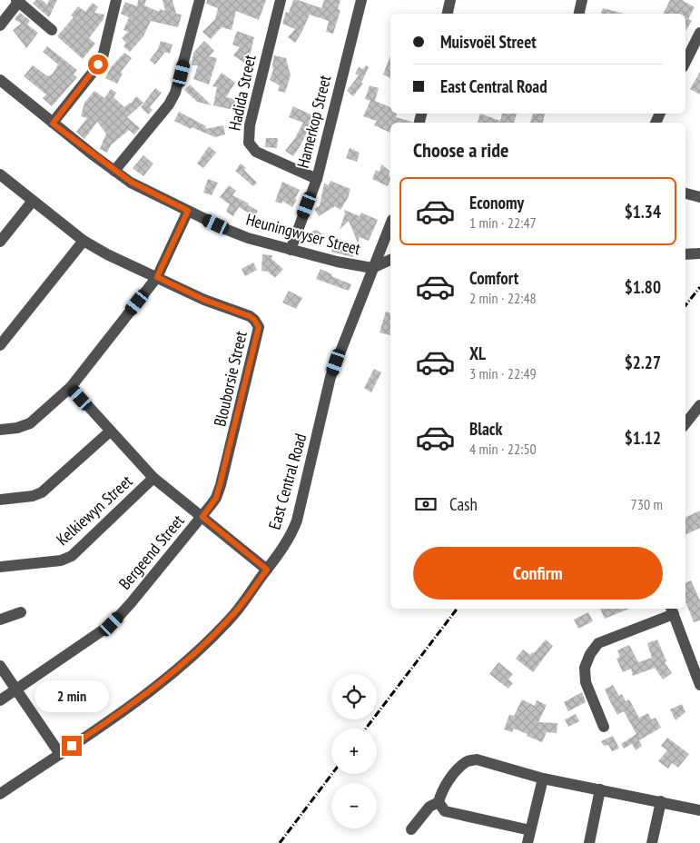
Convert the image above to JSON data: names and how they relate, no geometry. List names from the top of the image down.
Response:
{
  "streets": {
    "street": [
      "Hadida Street",
      "Hamerkop Street",
      "Heuningwyser Street",
      "Blouborsie Street",
      "East Central Road",
      "Kelkiewyn Street",
      "Bergeend Street"
    ]
  },
  "crossings": [
    ["Hadida Street", "Hamerkop Street"],
    ["Hamerkop Street", "Heuningwyser Street"],
    ["Heuningwyser Street", "East Central Road"],
    ["Blouborsie Street", "Bergeend Street"]
  ],
  "page": {
    "banner": ["Muisvoël Street", "East Central Road"],
    "heading": "Choose a ride",
    "list": [
      {
        "name": "Economy",
        "note": "1 min · 22:47",
        "value": "$1.34"
      },
      {
        "name": "Comfort",
        "note": "2 min · 22:48",
        "value": "$1.80"
      },
      {
        "name": "XL",
        "note": "3 min · 22:49",
        "value": "$2.27"
      },
      {
        "name": "Black",
        "note": "4 min · 22:50",
        "value": "$1.12"
      }
    ],
    "pay": ["Cash", "730 m"],
    "buttons": "Confirm",
    "map_buttons": ["+", "−"],
    "bubble": "2 min"
  }
}
